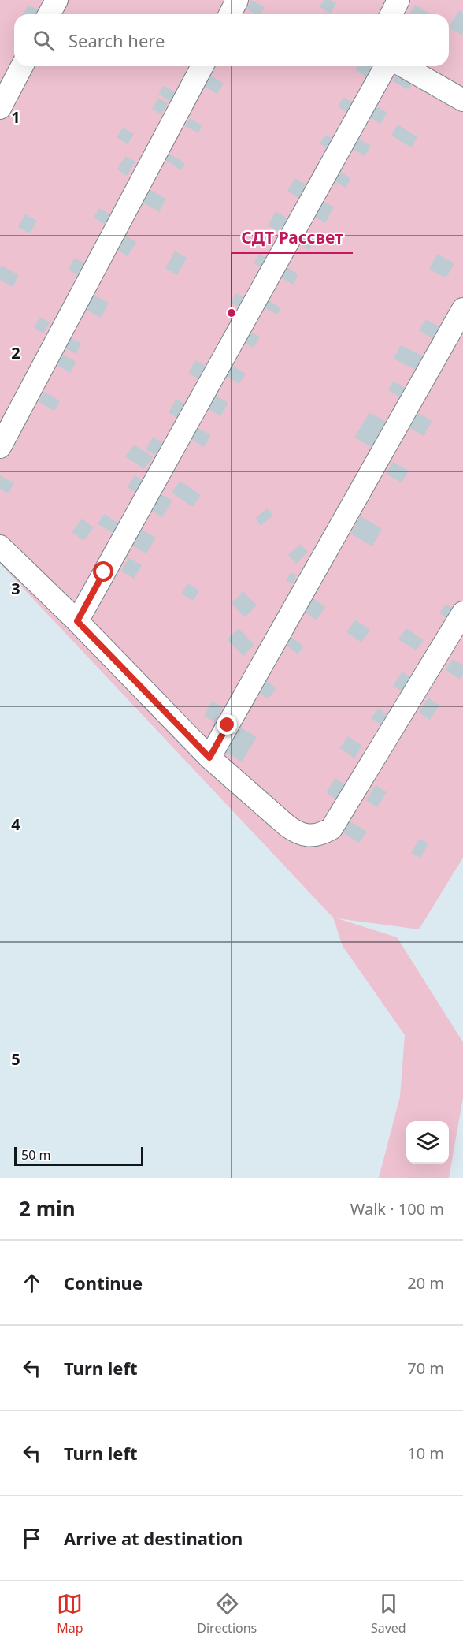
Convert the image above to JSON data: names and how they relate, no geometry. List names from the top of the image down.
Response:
{
  "places": ["СДТ Рассвет"],
  "scale_bar": "50 m",
  "page": {
    "search": "Search here",
    "scale": "50 m",
    "heading": ["2 min", "Walk · 100 m"],
    "list": [
      ["Continue", "20 m"],
      ["Turn left", "70 m"],
      ["Turn left", "10 m"],
      "Arrive at destination"
    ],
    "nav": ["Map", "Directions", "Saved"]
  },
  "grid": {
    "rows": [
      "1",
      "2",
      "3",
      "4",
      "5"
    ]
  }
}
